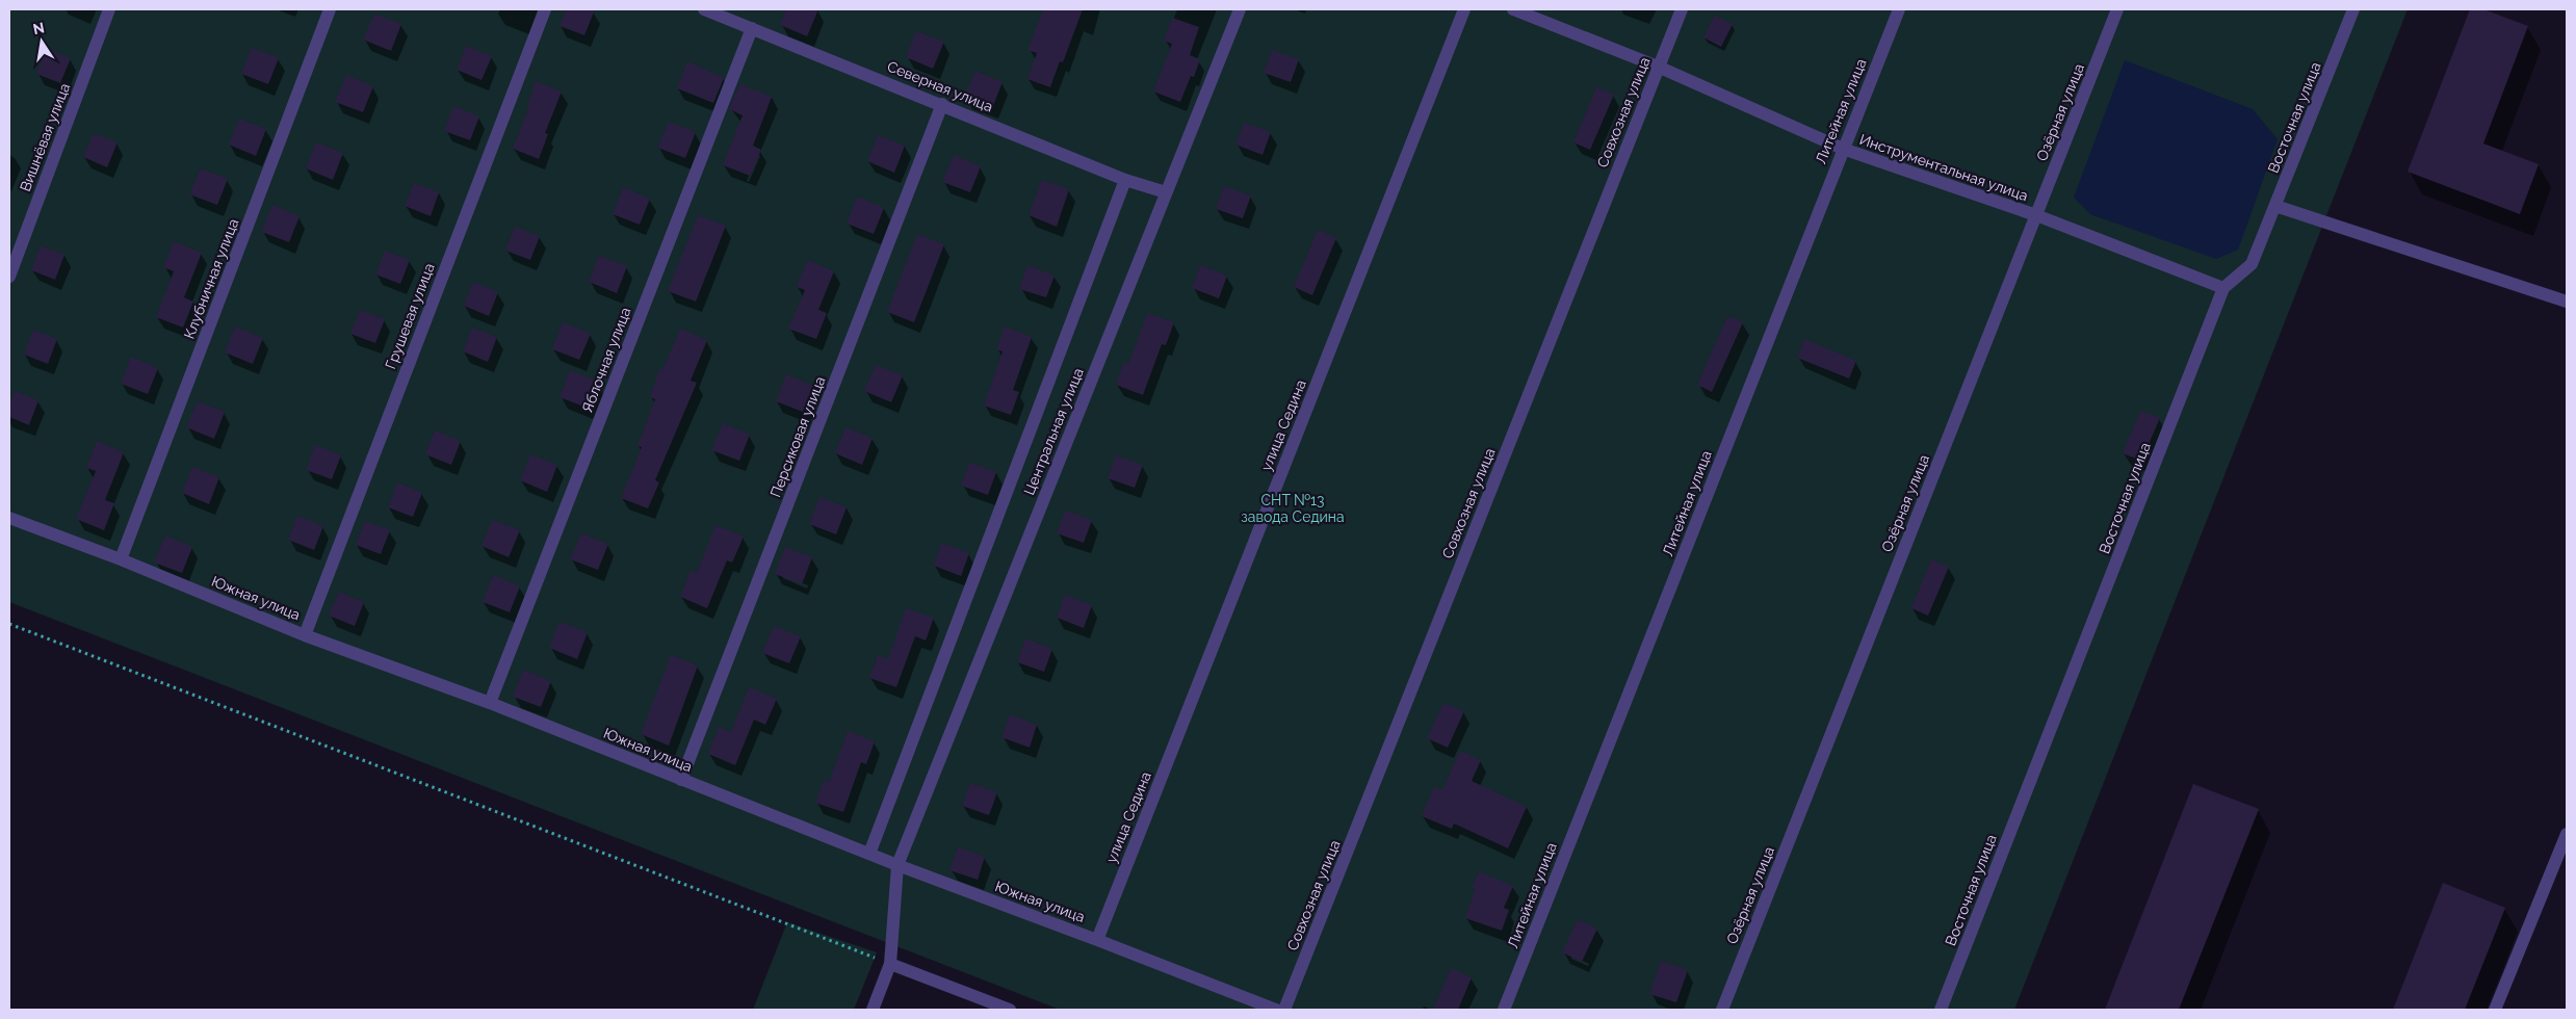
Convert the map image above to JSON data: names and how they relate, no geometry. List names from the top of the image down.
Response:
{
  "streets": {
    "street": [
      "Северная улица",
      "Литейная улица",
      "Совхозная улица",
      "Озёрная улица",
      "Восточная улица",
      "Вишнёвая улица",
      "Инструментальная улица",
      "Клубничная улица",
      "Грушевая улица",
      "Яблочная улица",
      "улица Седина",
      "Центральная улица",
      "Персиковая улица",
      "Южная улица"
    ]
  },
  "crossings": [
    ["Северная улица", "Яблочная улица"],
    ["Северная улица", "Центральная улица"],
    ["Северная улица", "Персиковая улица"],
    ["Литейная улица", "Инструментальная улица"],
    ["Совхозная улица", "Инструментальная улица"],
    ["Озёрная улица", "Инструментальная улица"],
    ["Восточная улица", "Инструментальная улица"],
    ["Клубничная улица", "Южная улица"],
    ["Грушевая улица", "Южная улица"],
    ["Яблочная улица", "Южная улица"],
    ["улица Седина", "Южная улица"],
    ["Центральная улица", "Южная улица"],
    ["Персиковая улица", "Южная улица"]
  ],
  "parks": ["СНТ №13 завода Седина"],
  "north": "top"
}
